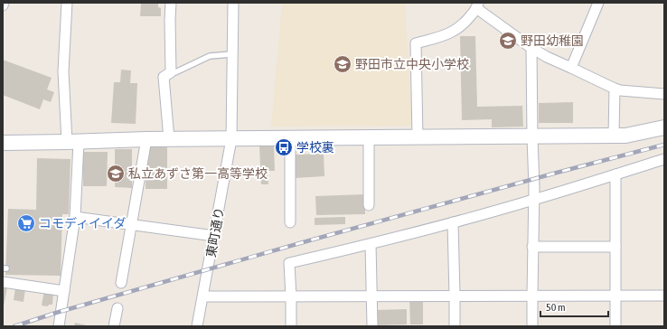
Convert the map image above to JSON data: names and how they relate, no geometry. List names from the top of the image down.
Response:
{
  "streets": {
    "street": ["東町通り"]
  },
  "places": {
    "school or university": ["野田幼稚園", "野田市立中央小学校", "私立あずさ第一高等学校"],
    "bus stop": ["学校裏"],
    "supermarket": ["コモディイイダ"]
  },
  "scale_bar": "50 m"
}
